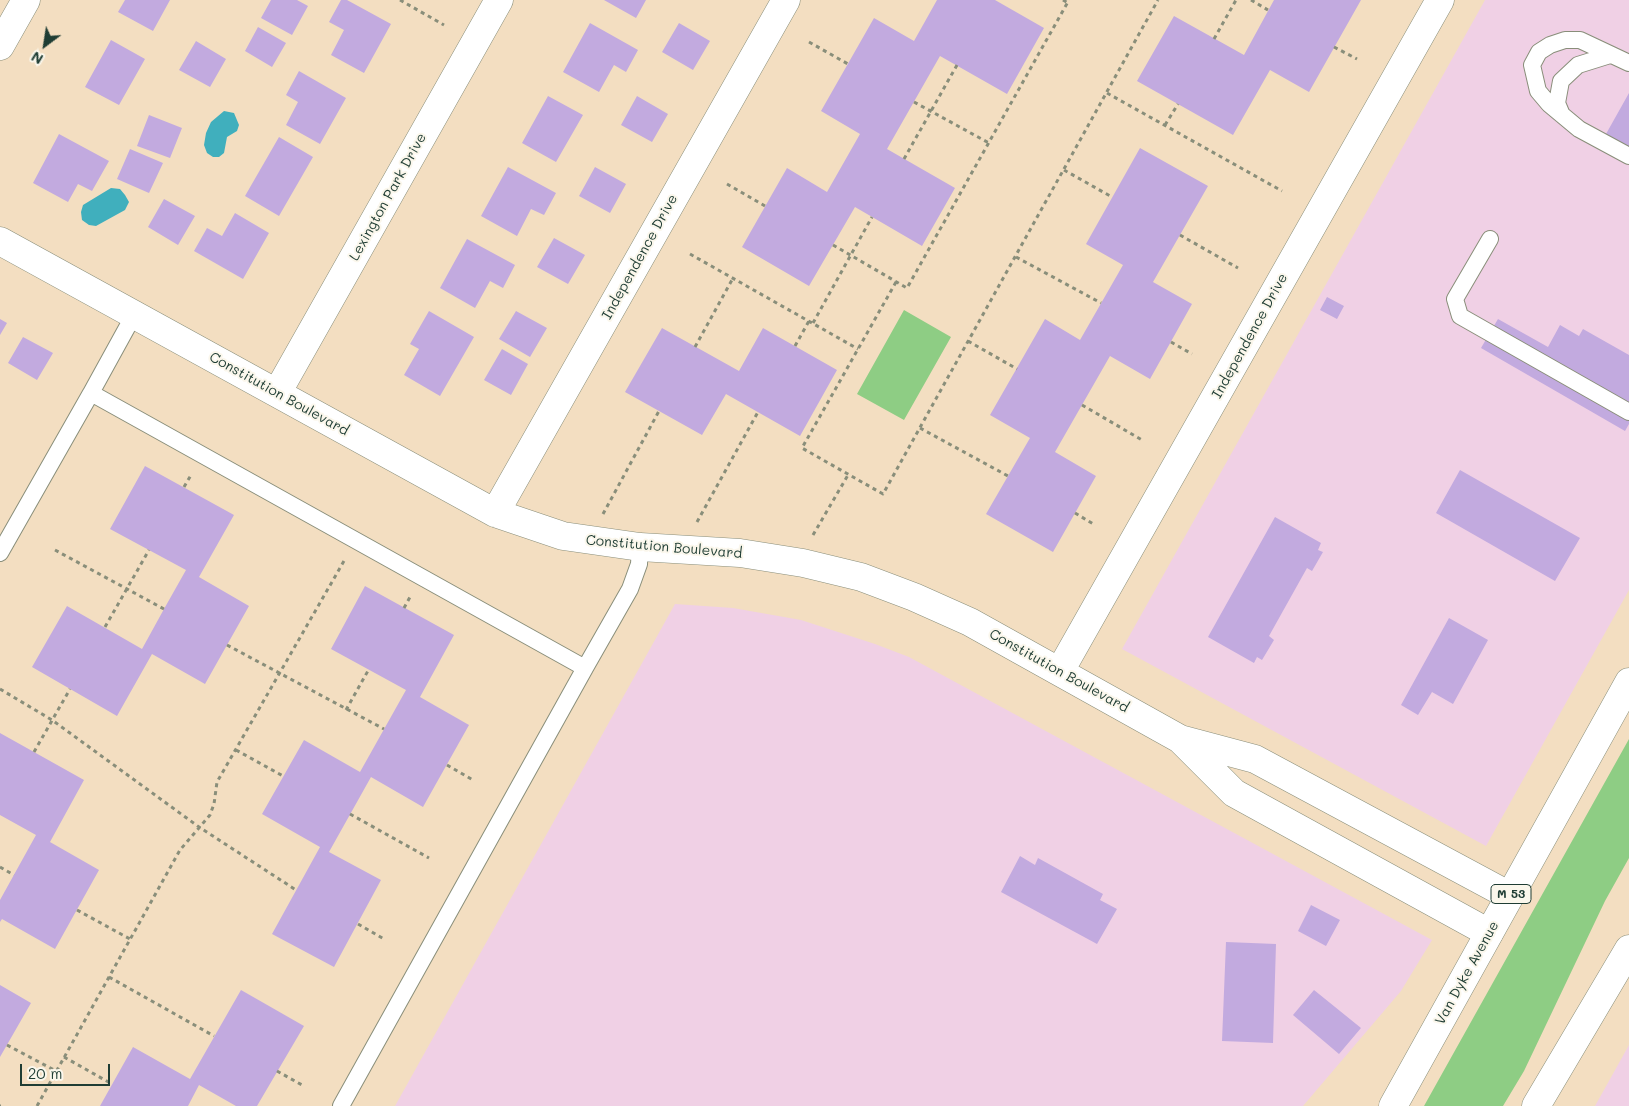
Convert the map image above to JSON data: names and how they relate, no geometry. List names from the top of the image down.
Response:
{
  "streets": {
    "street": [
      "Lexington Park Drive",
      "Independence Drive",
      "Constitution Boulevard",
      "M 53",
      "Van Dyke Avenue"
    ]
  },
  "crossings": [
    ["Lexington Park Drive", "Constitution Boulevard"],
    ["Independence Drive", "Constitution Boulevard"],
    ["Constitution Boulevard", "Van Dyke Avenue"]
  ],
  "scale_bar": "20 m",
  "north": "bottom left"
}
